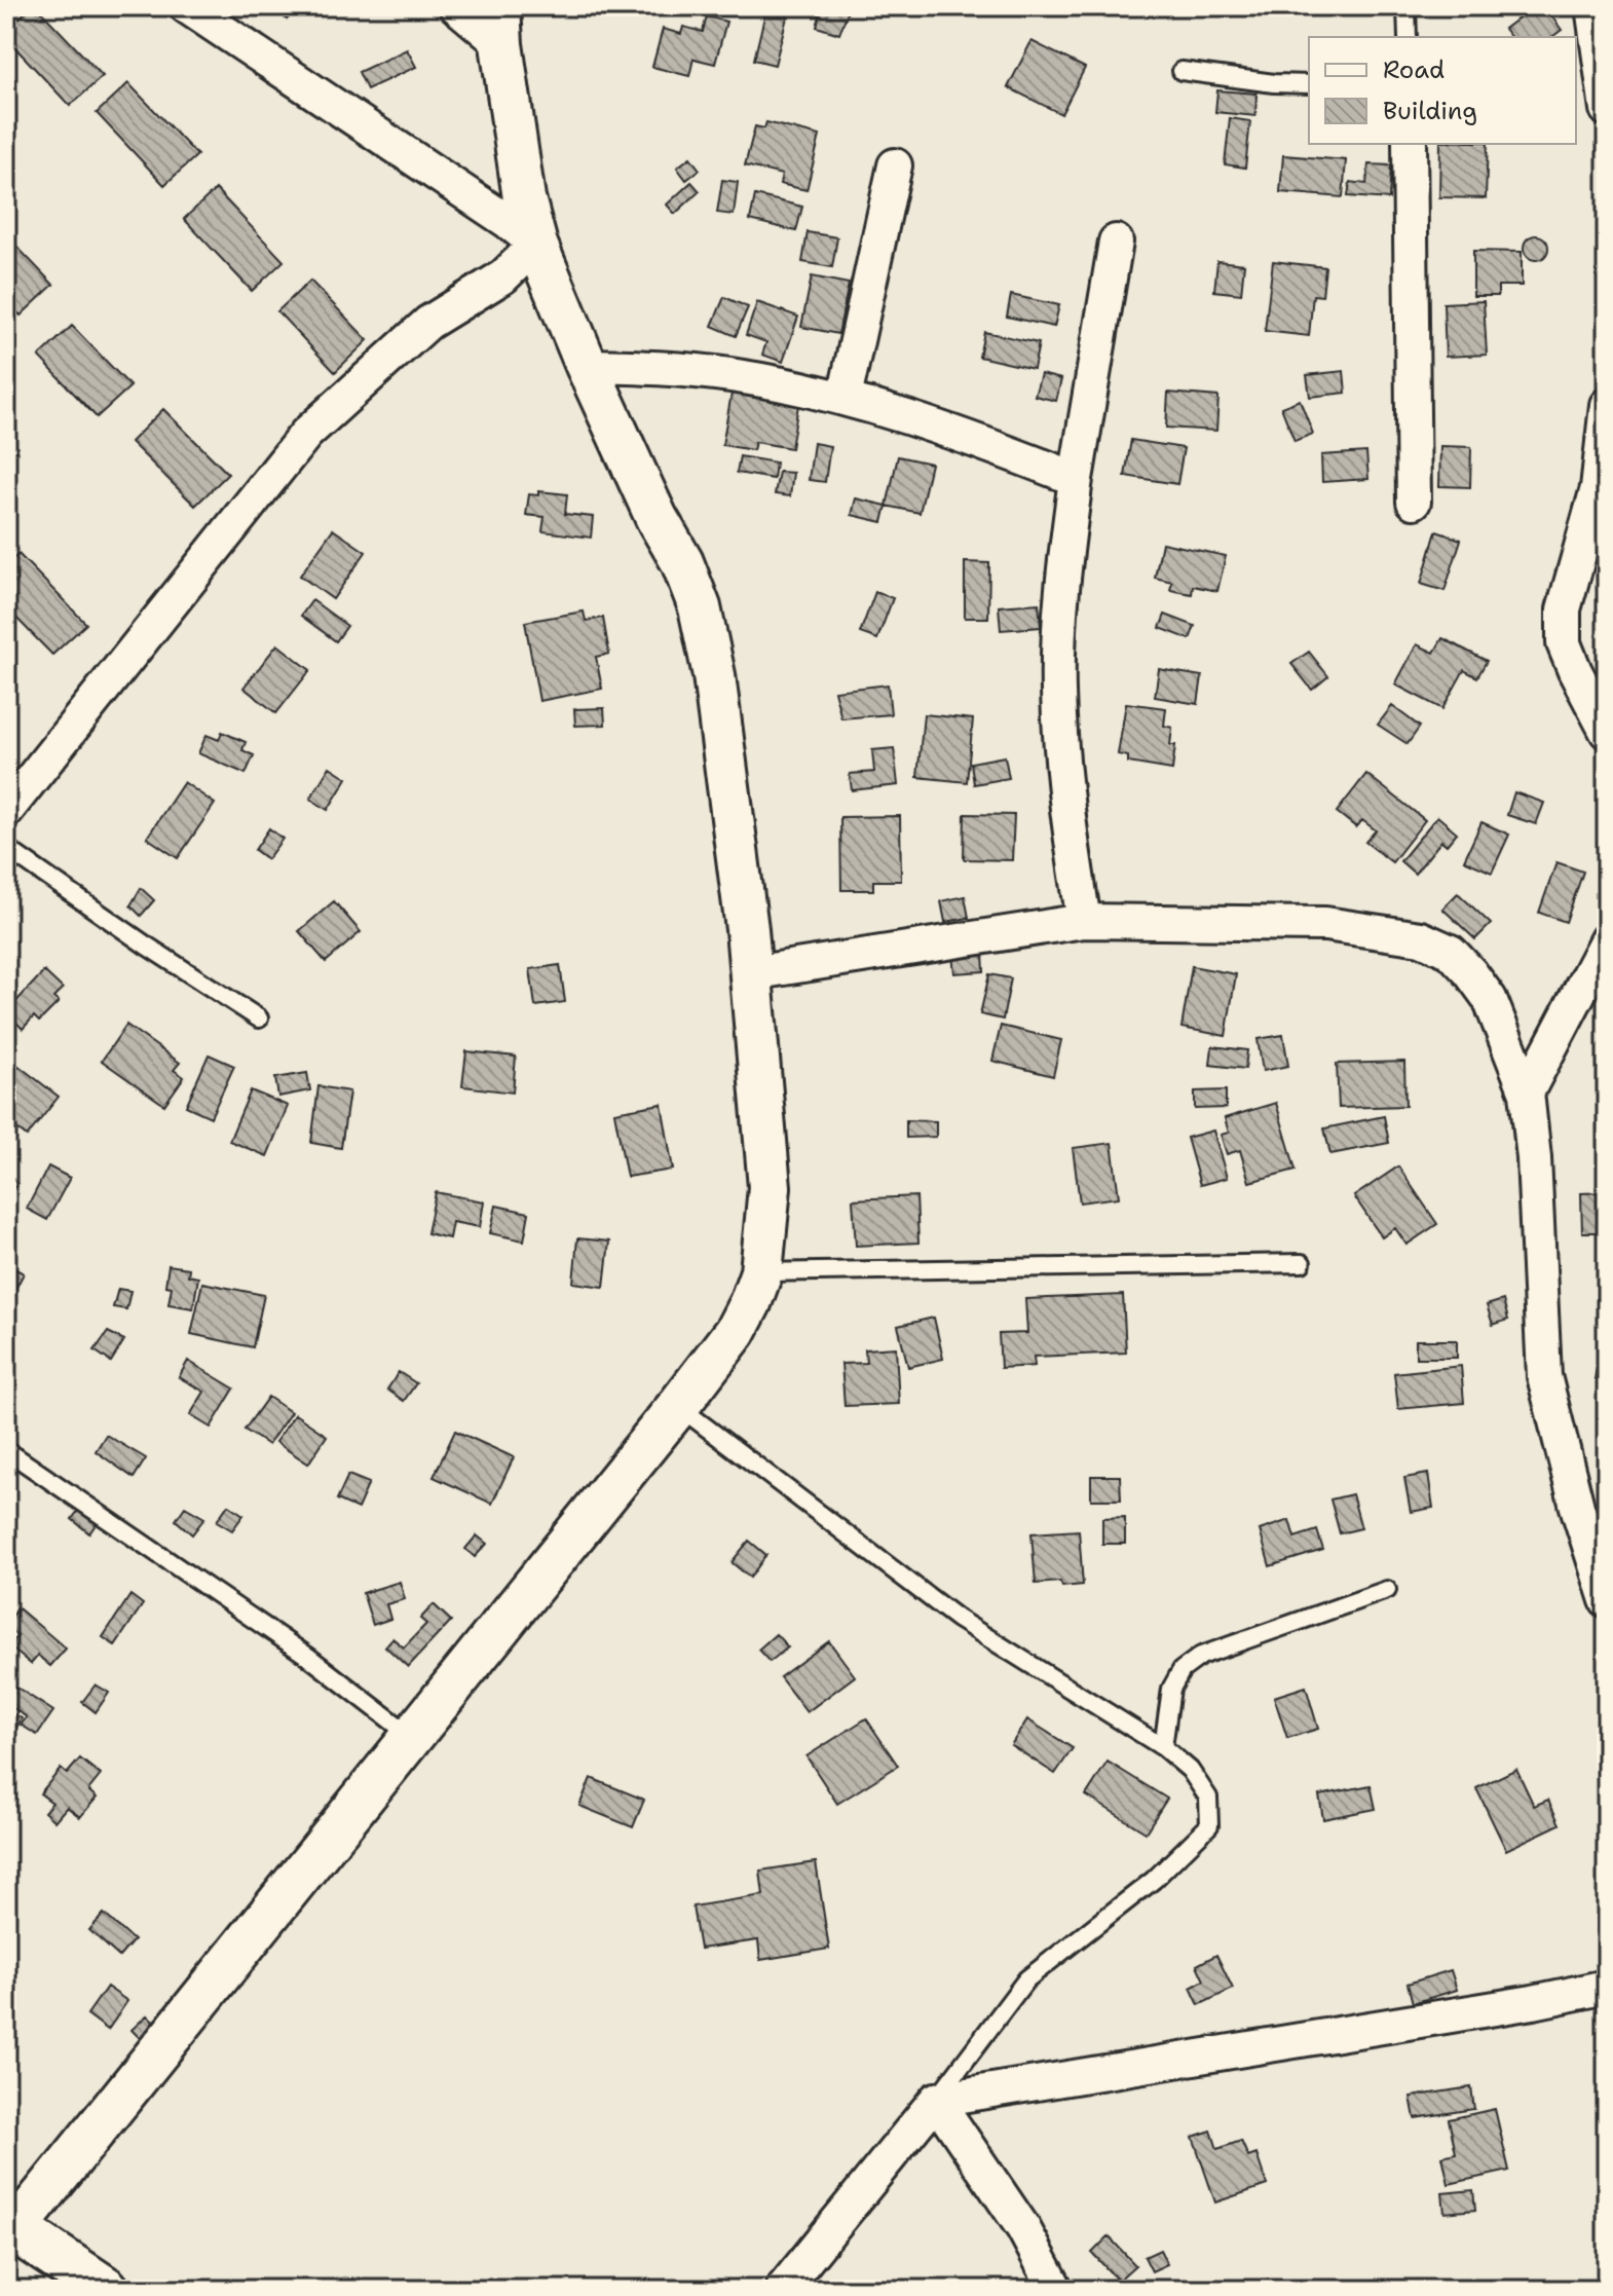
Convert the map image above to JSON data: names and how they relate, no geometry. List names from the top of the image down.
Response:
{
  "legend": ["Road", "Building"]
}
